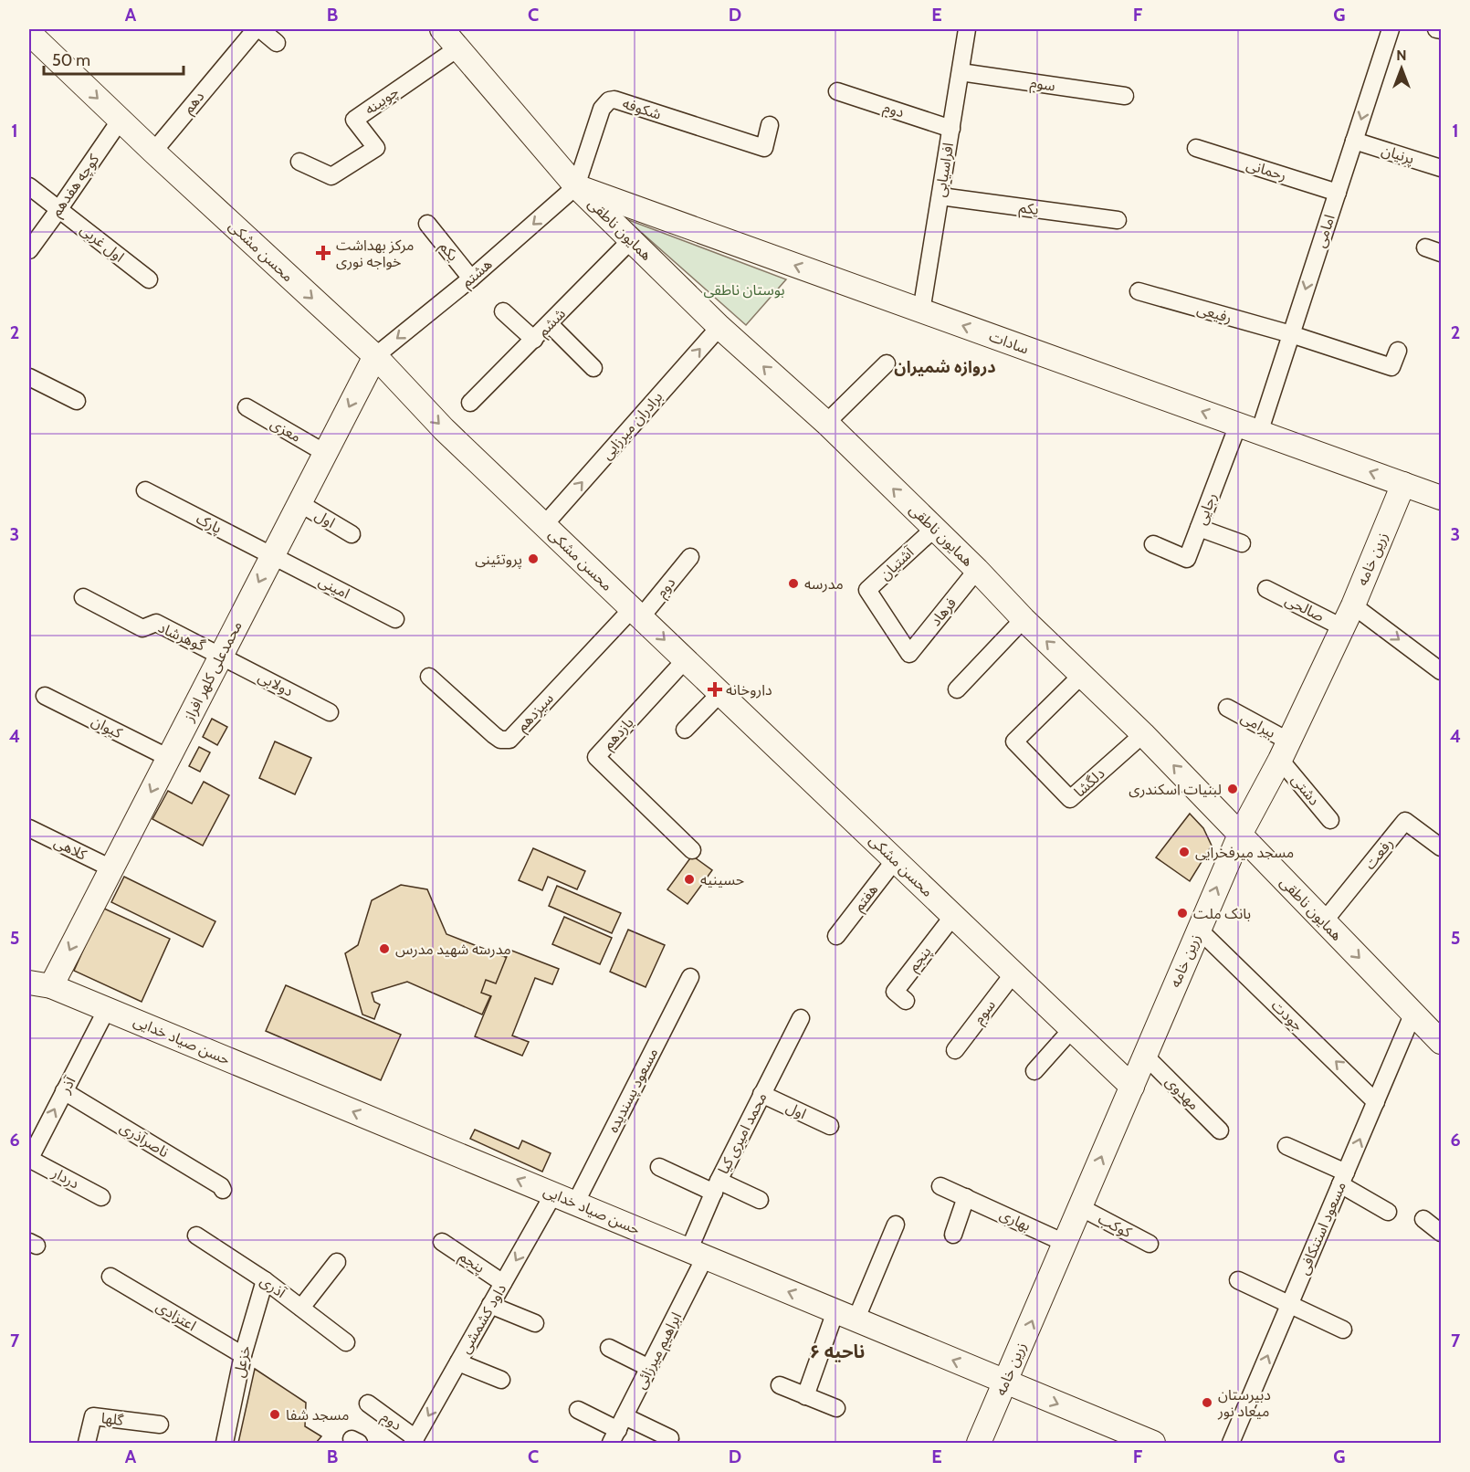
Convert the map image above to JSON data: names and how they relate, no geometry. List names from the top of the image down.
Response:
{
  "streets": {
    "main road": [
      "همایون ناطقی",
      "محسن مشکی",
      "سادات",
      "زرین خامه",
      "محمدعلی کلهر افراز",
      "حسن صیاد خدایی"
    ],
    "street": [
      "سوم",
      "چوبینه",
      "دهم",
      "شکوفه",
      "دوم",
      "پرنیان",
      "افراسیابی",
      "رحمانی",
      "کوچه هفدهم",
      "یکم",
      "امامی",
      "اول غربی",
      "هشتم",
      "رفیعی",
      "ششم",
      "برادران میرزایی",
      "معزی",
      "رجایی",
      "اول",
      "پارک",
      "آشتیان",
      "امینی",
      "صالحی",
      "فرهاد",
      "گوهرشاد",
      "دولابی",
      "سیزدهم",
      "بیرامی",
      "کیوان",
      "یازدهم",
      "دلگشا",
      "دشتی",
      "کلاهی",
      "رفعت",
      "هفتم",
      "پنجم",
      "جودت",
      "آذر",
      "مسعود پسندیده",
      "مهدوی",
      "محمد امیری کیا",
      "ناصرآذری",
      "دردار",
      "بهاری",
      "کوکب",
      "مسعود استنکافی",
      "آذری",
      "اعتزادی",
      "داود کشمشی",
      "ابراهیم میرزائی",
      "خزعل",
      "گلها"
    ]
  },
  "crossings": [
    ["سوم", "افراسیابی"],
    ["سوم", "محسن مشکی"],
    ["چوبینه", "همایون ناطقی"],
    ["دهم", "محسن مشکی"],
    ["شکوفه", "همایون ناطقی"],
    ["شکوفه", "هشتم"],
    ["شکوفه", "سادات"],
    ["دوم", "افراسیابی"],
    ["دوم", "محسن مشکی"],
    ["دوم", "سیزدهم"],
    ["دوم", "داود کشمشی"],
    ["پرنیان", "امامی"],
    ["افراسیابی", "یکم"],
    ["افراسیابی", "سادات"],
    ["رحمانی", "امامی"],
    ["کوچه هفدهم", "اول غربی"],
    ["کوچه هفدهم", "محسن مشکی"],
    ["یکم", "هشتم"],
    ["همایون ناطقی", "هشتم"],
    ["همایون ناطقی", "ششم"],
    ["همایون ناطقی", "سادات"],
    ["همایون ناطقی", "برادران میرزایی"],
    ["همایون ناطقی", "زرین خامه"],
    ["همایون ناطقی", "آشتیان"],
    ["همایون ناطقی", "فرهاد"],
    ["همایون ناطقی", "دلگشا"],
    ["همایون ناطقی", "رفعت"],
    ["همایون ناطقی", "مسعود استنکافی"],
    ["امامی", "رفیعی"],
    ["امامی", "سادات"],
    ["امامی", "رجایی"],
    ["محسن مشکی", "هشتم"],
    ["محسن مشکی", "برادران میرزایی"],
    ["محسن مشکی", "زرین خامه"],
    ["محسن مشکی", "محمدعلی کلهر افراز"],
    ["محسن مشکی", "سیزدهم"],
    ["محسن مشکی", "یازدهم"],
    ["محسن مشکی", "هفتم"],
    ["محسن مشکی", "پنجم"],
    ["هشتم", "سادات"],
    ["هشتم", "محمدعلی کلهر افراز"],
    ["سادات", "رجایی"],
    ["سادات", "زرین خامه"],
    ["معزی", "محمدعلی کلهر افراز"],
    ["اول", "محمدعلی کلهر افراز"],
    ["اول", "محمد امیری کیا"],
    ["پارک", "امینی"],
    ["پارک", "محمدعلی کلهر افراز"],
    ["زرین خامه", "صالحی"],
    ["زرین خامه", "بیرامی"],
    ["زرین خامه", "دشتی"],
    ["زرین خامه", "جودت"],
    ["زرین خامه", "حسن صیاد خدایی"],
    ["زرین خامه", "مهدوی"],
    ["زرین خامه", "بهاری"],
    ["زرین خامه", "کوکب"],
    ["آشتیان", "فرهاد"],
    ["امینی", "محمدعلی کلهر افراز"],
    ["گوهرشاد", "محمدعلی کلهر افراز"],
    ["گوهرشاد", "دولابی"],
    ["محمدعلی کلهر افراز", "دولابی"],
    ["محمدعلی کلهر افراز", "کیوان"],
    ["محمدعلی کلهر افراز", "کلاهی"],
    ["محمدعلی کلهر افراز", "حسن صیاد خدایی"],
    ["بیرامی", "دشتی"],
    ["پنجم", "داود کشمشی"],
    ["جودت", "مسعود استنکافی"],
    ["حسن صیاد خدایی", "آذر"],
    ["حسن صیاد خدایی", "مسعود پسندیده"],
    ["حسن صیاد خدایی", "محمد امیری کیا"],
    ["حسن صیاد خدایی", "داود کشمشی"],
    ["حسن صیاد خدایی", "ابراهیم میرزائی"],
    ["آذر", "ناصرآذری"],
    ["آذر", "دردار"],
    ["محمد امیری کیا", "ابراهیم میرزائی"],
    ["آذری", "خزعل"],
    ["اعتزادی", "خزعل"]
  ],
  "one_way": [
    "امامی",
    "محسن مشکی",
    "هشتم",
    "سادات",
    "برادران میرزایی",
    "زرین خامه",
    "محمدعلی کلهر افراز",
    "جودت",
    "آذر",
    "مسعود استنکافی",
    "داود کشمشی"
  ],
  "districts": ["دروازه شمیران", "ناحیه ۶"],
  "parks": ["بوستان ناطقی"],
  "places": {
    "health": ["مرکز بهداشت خواجه نوری", "داروخانه"],
    "other": [
      "پروتئینی",
      "مدرسه",
      "لبنیات اسکندری",
      "مسجد میرفخرایی",
      "حسینیه",
      "بانک ملت",
      "مدرسه شهید مدرس",
      "دبیرستان میعاد نور",
      "مسجد شفا"
    ]
  },
  "scale_bar": "50 m",
  "north": "top",
  "grid": {
    "columns": [
      "A",
      "B",
      "C",
      "D",
      "E",
      "F",
      "G"
    ],
    "rows": [
      "1",
      "2",
      "3",
      "4",
      "5",
      "6",
      "7"
    ]
  }
}
